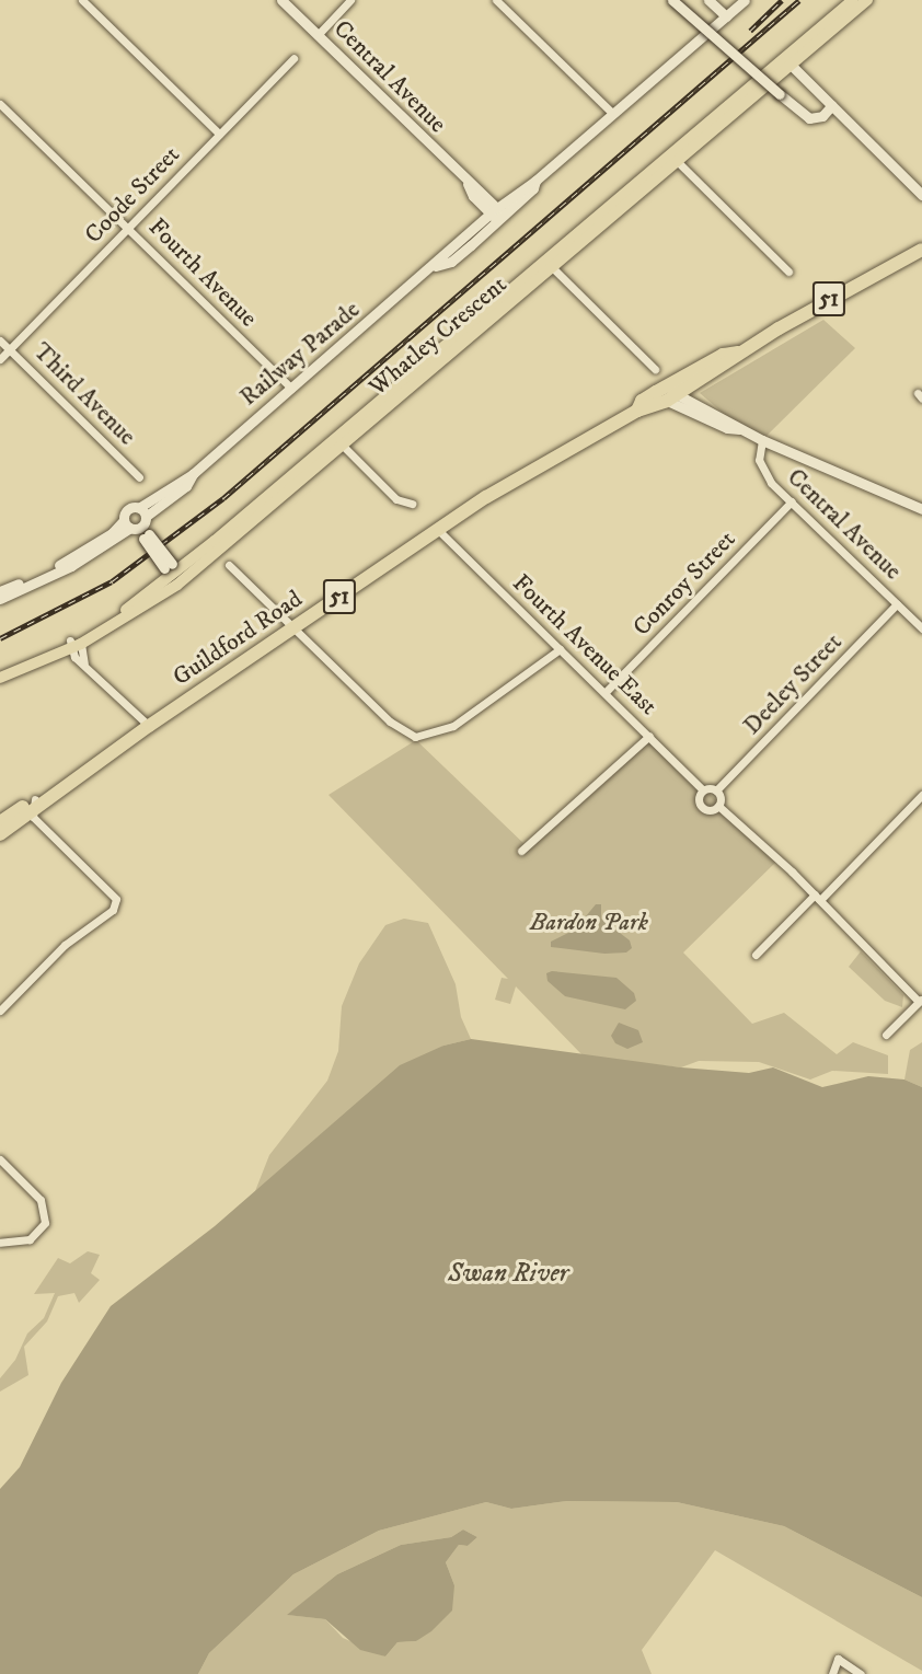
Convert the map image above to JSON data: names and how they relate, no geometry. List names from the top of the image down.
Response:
{
  "streets": {
    "highway": ["51", "Guildford Road"],
    "main road": ["Central Avenue", "Whatley Crescent", "Railway Parade"],
    "street": [
      "Coode Street",
      "Fourth Avenue",
      "Third Avenue",
      "Conroy Street",
      "Fourth Avenue East",
      "Deeley Street"
    ]
  },
  "crossings": [
    ["Central Avenue", "Railway Parade"],
    ["Central Avenue", "Conroy Street"],
    ["Central Avenue", "Deeley Street"],
    ["Coode Street", "Fourth Avenue"],
    ["Coode Street", "Third Avenue"],
    ["Fourth Avenue", "Railway Parade"],
    ["Conroy Street", "Fourth Avenue East"],
    ["Guildford Road", "Fourth Avenue East"]
  ],
  "water": ["Swan River"],
  "parks": ["Bardon Park"]
}
